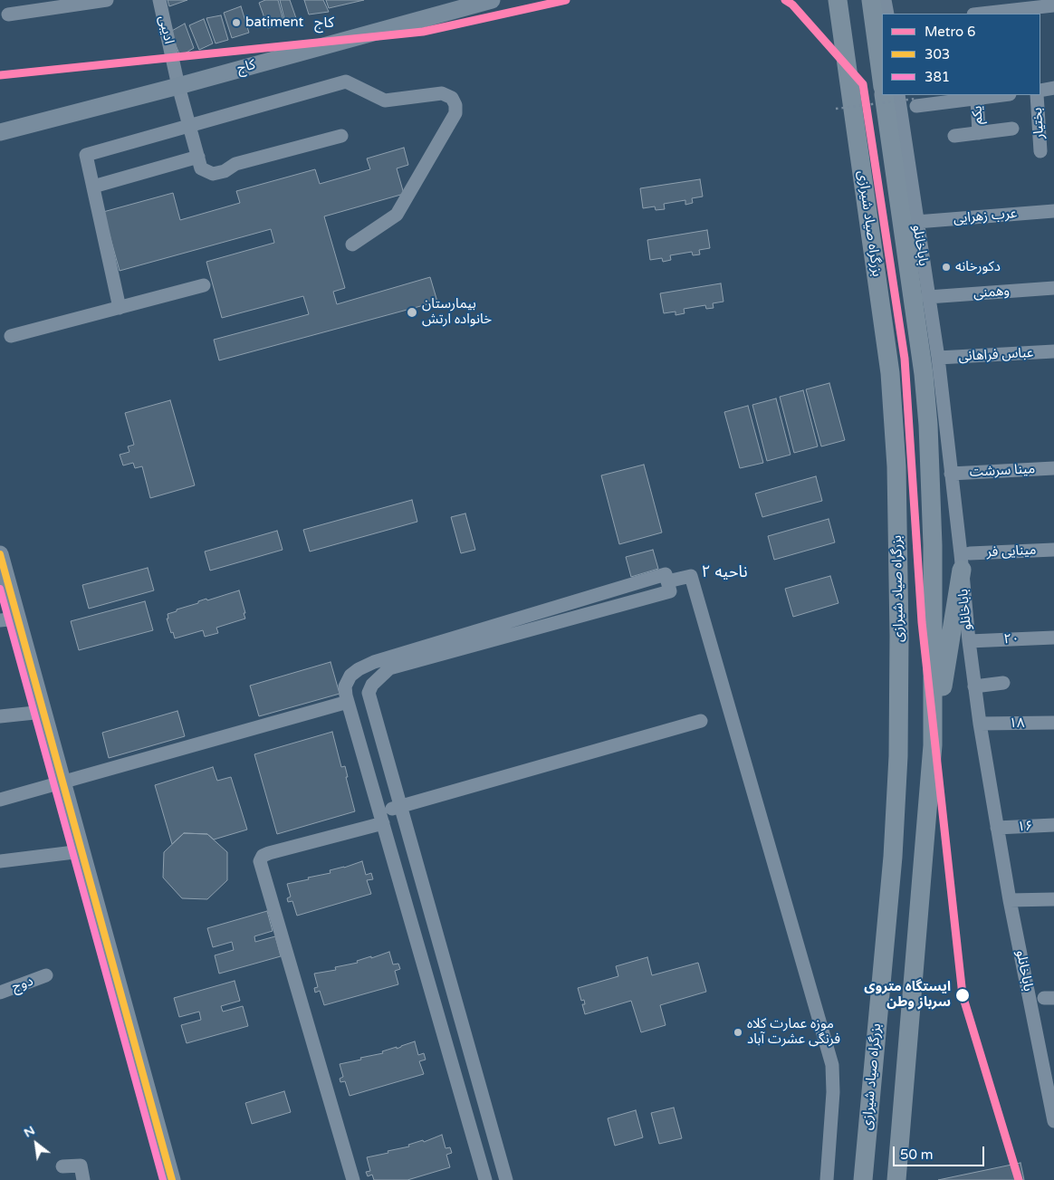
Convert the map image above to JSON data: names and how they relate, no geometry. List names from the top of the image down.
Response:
{
  "streets": {
    "highway": ["بزرگراه صیاد شیرازی"],
    "main road": ["کاج"],
    "street": [
      "ادیبی",
      "یکم",
      "بختیار",
      "عرب زهرایی",
      "باباخانلو",
      "وهمنی",
      "عباس فراهانی",
      "مینا سرشت",
      "مینایی فر",
      "۲۰",
      "۱۸",
      "۱۶",
      "دوج"
    ]
  },
  "crossings": [
    ["ادیبی", "کاج"],
    ["عرب زهرایی", "باباخانلو"],
    ["باباخانلو", "وهمنی"],
    ["باباخانلو", "عباس فراهانی"],
    ["باباخانلو", "مینا سرشت"],
    ["باباخانلو", "مینایی فر"],
    ["باباخانلو", "۲۰"],
    ["باباخانلو", "۱۸"],
    ["باباخانلو", "۱۶"]
  ],
  "districts": ["کاج", "ناحیه ۲"],
  "places": [
    "batiment",
    "دکورخانه",
    "بیمارستان خانواده ارتش",
    "ایستگاه متروی سرباز وطن",
    "موزه عمارت کلاه فرنگی عشرت آباد"
  ],
  "lines": ["metro line 6", "transit line 303", "transit line 381"],
  "legend": ["Metro 6", "303", "381"],
  "scale_bar": "50 m",
  "north": "top left"
}
